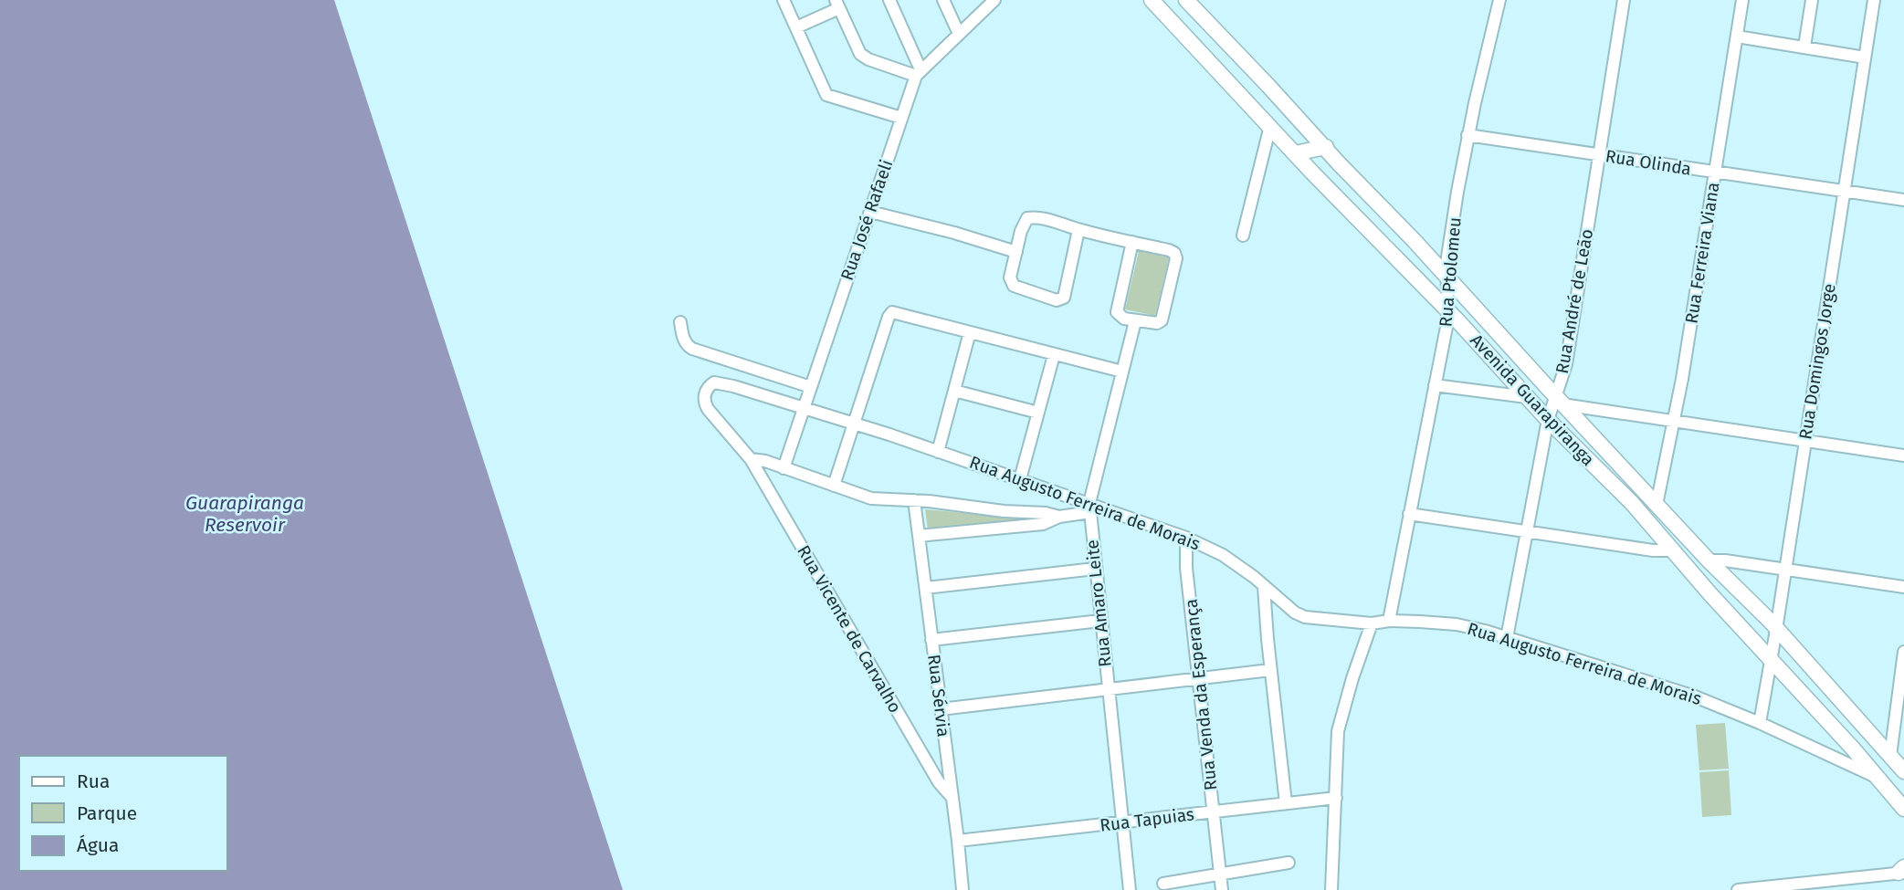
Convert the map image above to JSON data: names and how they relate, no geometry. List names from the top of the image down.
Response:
{
  "streets": {
    "main road": ["Avenida Guarapiranga"],
    "street": [
      "Rua Olinda",
      "Rua José Rafaeli",
      "Rua Ferreira Viana",
      "Rua Ptolomeu",
      "Rua André de Leão",
      "Rua Domingos Jorge",
      "Rua Augusto Ferreira de Morais",
      "Rua Amaro Leite",
      "Rua Vicente de Carvalho",
      "Rua Venda da Esperança",
      "Rua Sérvia",
      "Rua Tapuias"
    ]
  },
  "crossings": [
    ["Rua Olinda", "Rua Ferreira Viana"],
    ["Rua Olinda", "Rua Ptolomeu"],
    ["Rua Olinda", "Rua André de Leão"],
    ["Rua Olinda", "Rua Domingos Jorge"],
    ["Rua José Rafaeli", "Rua Augusto Ferreira de Morais"],
    ["Rua Ferreira Viana", "Avenida Guarapiranga"],
    ["Rua Ptolomeu", "Avenida Guarapiranga"],
    ["Rua Ptolomeu", "Rua Augusto Ferreira de Morais"],
    ["Rua André de Leão", "Avenida Guarapiranga"],
    ["Rua André de Leão", "Rua Augusto Ferreira de Morais"],
    ["Rua Domingos Jorge", "Avenida Guarapiranga"],
    ["Rua Domingos Jorge", "Rua Augusto Ferreira de Morais"],
    ["Avenida Guarapiranga", "Rua Augusto Ferreira de Morais"],
    ["Rua Augusto Ferreira de Morais", "Rua Amaro Leite"],
    ["Rua Augusto Ferreira de Morais", "Rua Vicente de Carvalho"],
    ["Rua Augusto Ferreira de Morais", "Rua Venda da Esperança"],
    ["Rua Amaro Leite", "Rua Tapuias"],
    ["Rua Vicente de Carvalho", "Rua Sérvia"],
    ["Rua Venda da Esperança", "Rua Tapuias"],
    ["Rua Sérvia", "Rua Tapuias"]
  ],
  "water": ["Guarapiranga Reservoir"],
  "legend": ["Rua", "Parque", "Água"]
}
